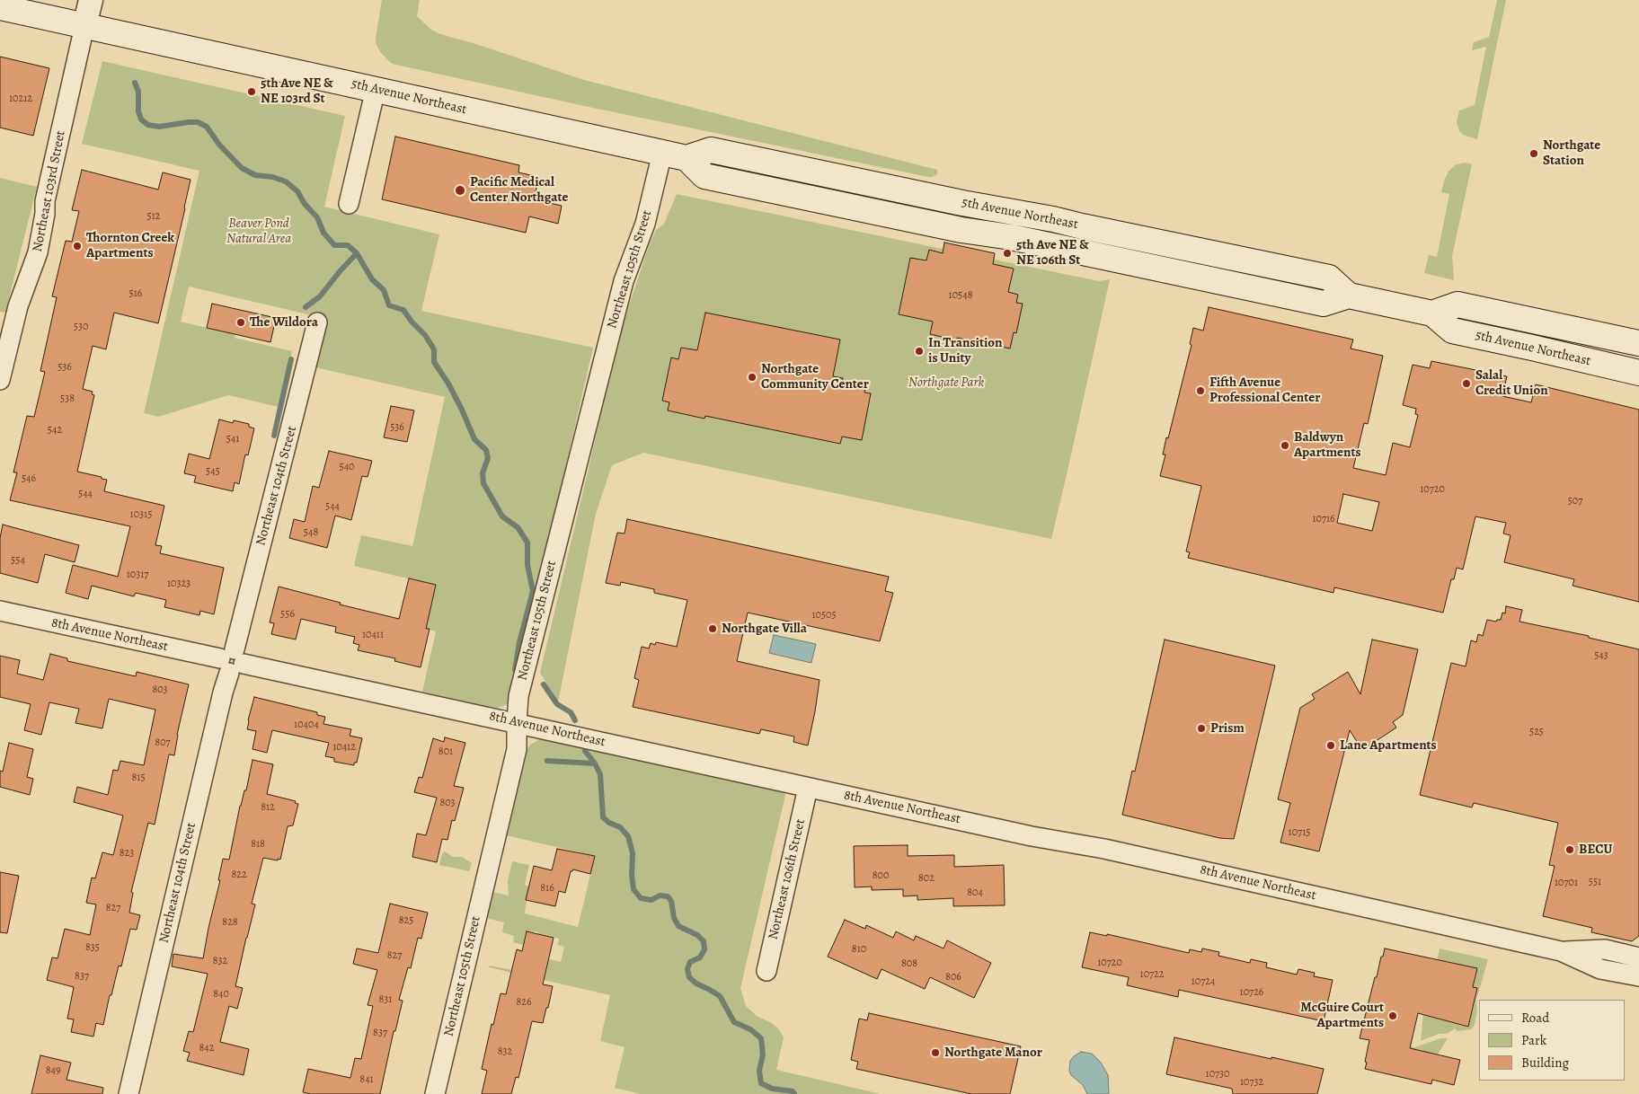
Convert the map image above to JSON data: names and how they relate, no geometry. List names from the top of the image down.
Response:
{
  "streets": {
    "main road": ["5th Avenue Northeast"],
    "street": [
      "Northeast 103rd Street",
      "Northeast 105th Street",
      "Northeast 104th Street",
      "8th Avenue Northeast",
      "Northeast 106th Street"
    ]
  },
  "crossings": [
    ["5th Avenue Northeast", "Northeast 103rd Street"],
    ["5th Avenue Northeast", "Northeast 105th Street"],
    ["Northeast 105th Street", "8th Avenue Northeast"],
    ["Northeast 104th Street", "8th Avenue Northeast"],
    ["8th Avenue Northeast", "Northeast 106th Street"]
  ],
  "parks": ["Beaver Pond Natural Area", "Northgate Park"],
  "places": [
    "5th Ave NE & NE 103rd St",
    "Northgate Station",
    "Pacific Medical Center Northgate",
    "Thornton Creek Apartments",
    "5th Ave NE & NE 106th St",
    "The Wildora",
    "In Transition is Unity",
    "Northgate Community Center",
    "Salal Credit Union",
    "Fifth Avenue Professional Center",
    "Baldwyn Apartments",
    "Northgate Villa",
    "Prism",
    "Lane Apartments",
    "BECU",
    "McGuire Court Apartments",
    "Northgate Manor"
  ],
  "house_numbers": [
    "10212",
    "512",
    "516",
    "10548",
    "530",
    "536",
    "538",
    "536",
    "542",
    "541",
    "540",
    "545",
    "546",
    "10720",
    "544",
    "507",
    "544",
    "10315",
    "10716",
    "548",
    "554",
    "10317",
    "10323",
    "556",
    "10505",
    "10411",
    "543",
    "803",
    "10404",
    "525",
    "807",
    "10412",
    "801",
    "815",
    "803",
    "812",
    "10715",
    "818",
    "823",
    "822",
    "800",
    "802",
    "551",
    "10701",
    "816",
    "804",
    "827",
    "825",
    "828",
    "835",
    "810",
    "827",
    "832",
    "10720",
    "808",
    "10722",
    "837",
    "806",
    "10724",
    "10726",
    "840",
    "831",
    "826",
    "837",
    "842",
    "832",
    "849",
    "10730",
    "841",
    "10732"
  ],
  "legend": ["Road", "Park", "Building"]
}
